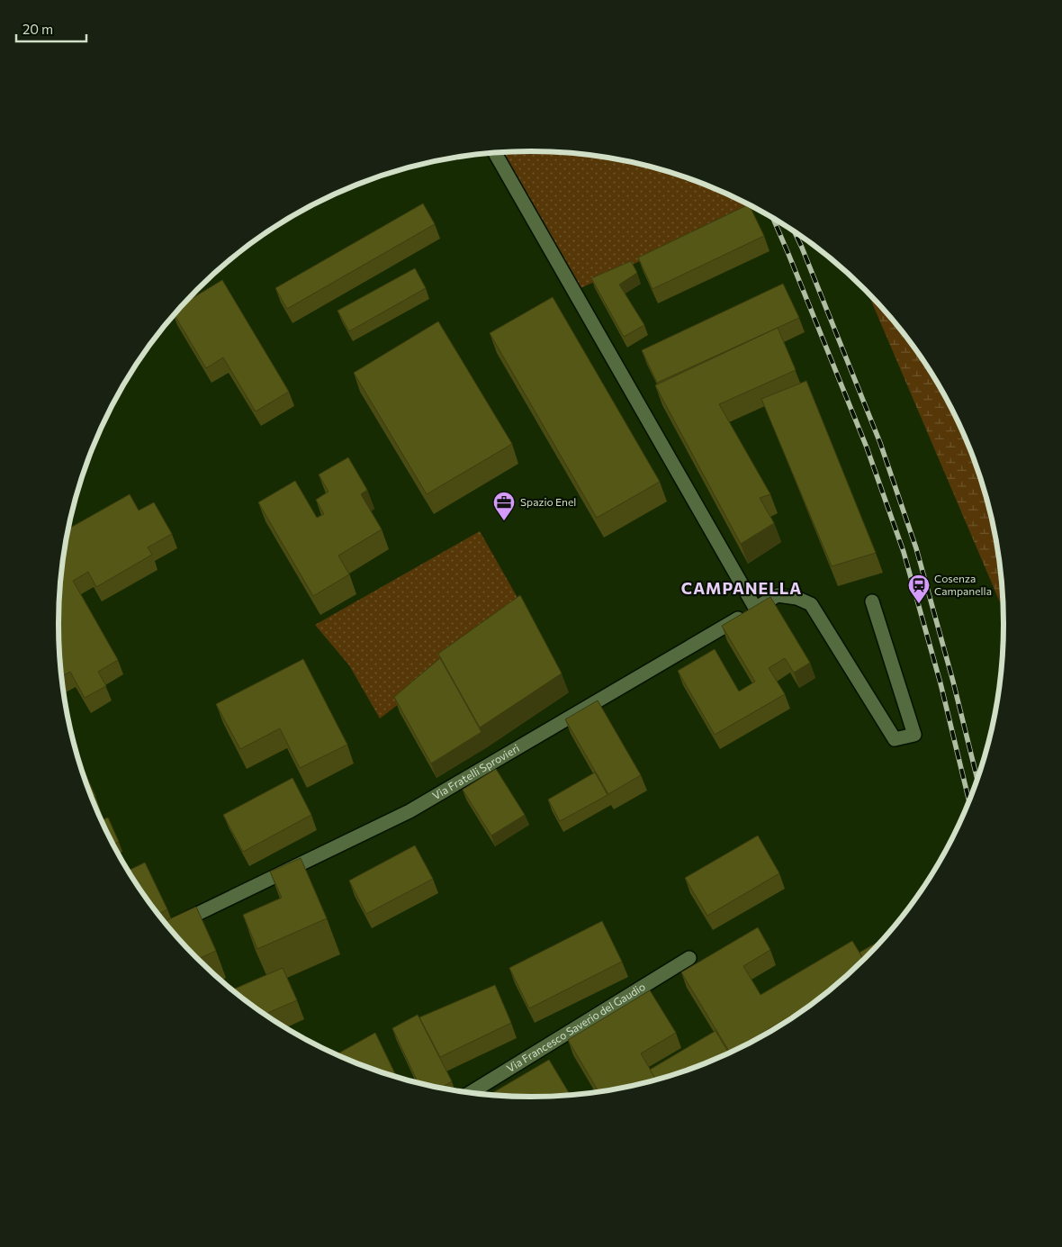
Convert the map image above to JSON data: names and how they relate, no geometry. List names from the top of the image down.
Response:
{
  "streets": {
    "street": ["Via Fratelli Sprovieri", "Via Francesco Saverio del Gaudio"]
  },
  "districts": ["CAMPANELLA"],
  "places": {
    "office": ["Spazio Enel"],
    "station": ["Cosenza Campanella"]
  },
  "scale_bar": "20 m"
}
